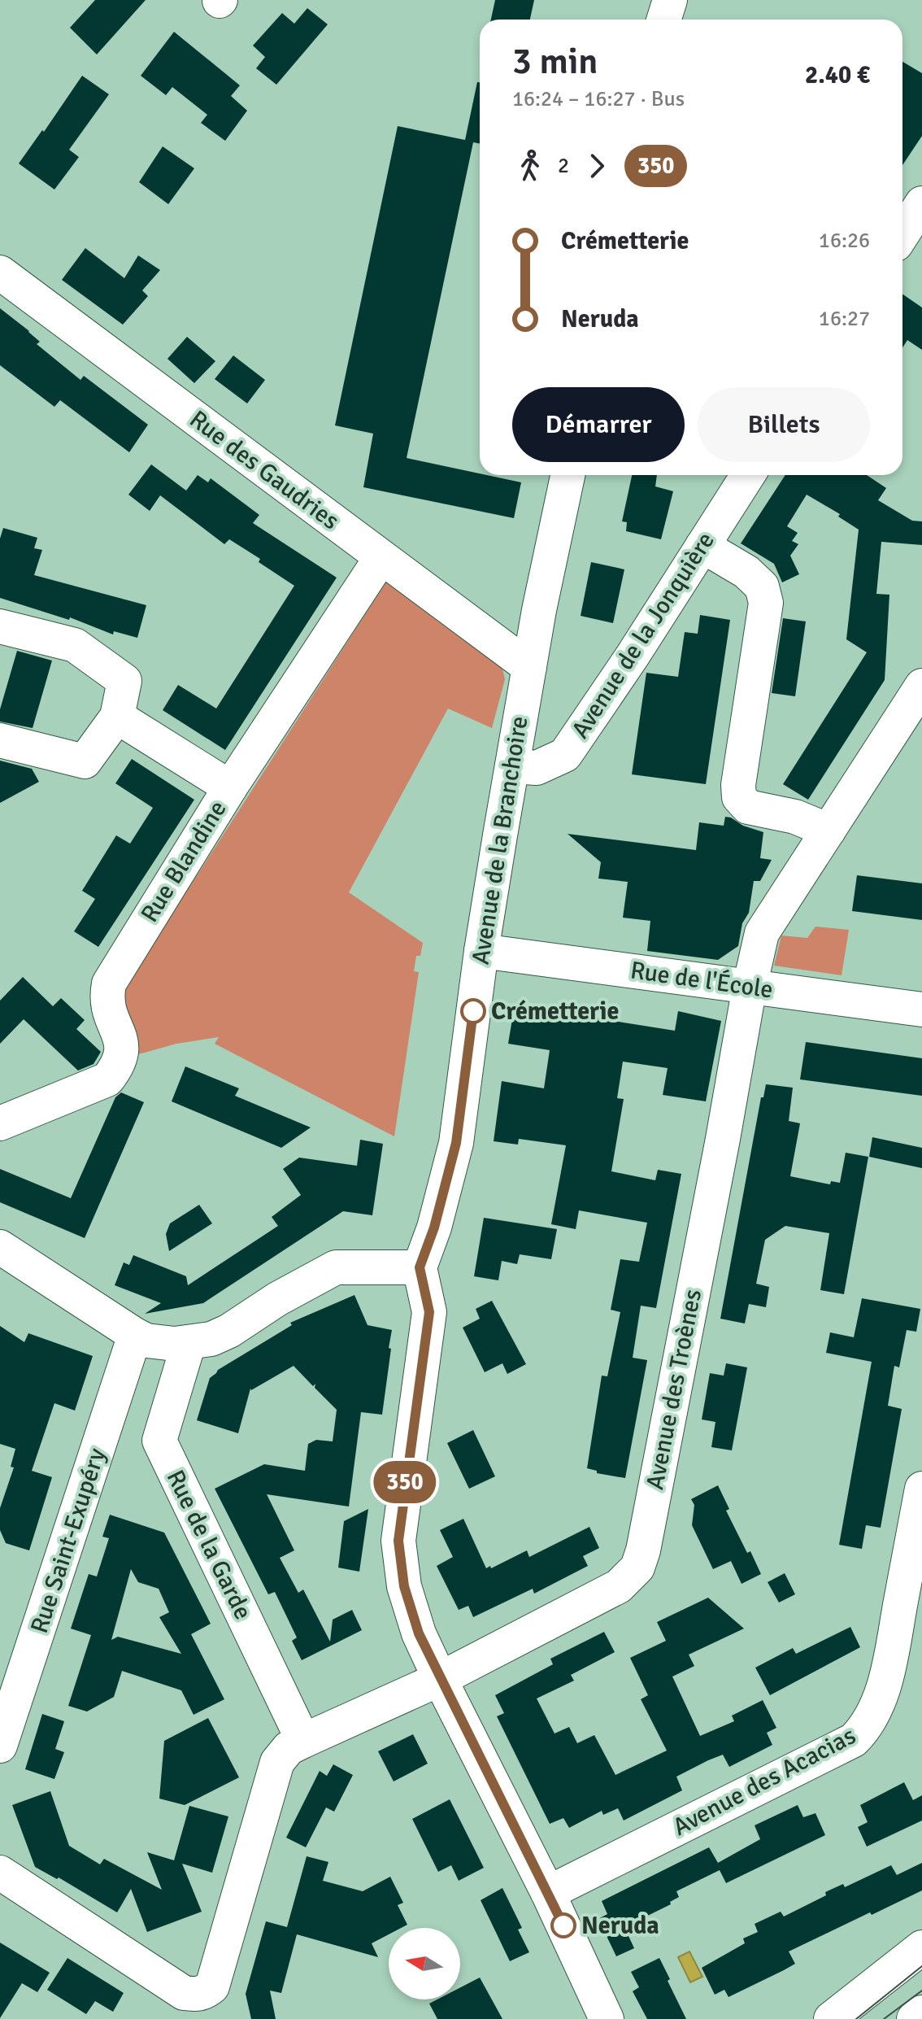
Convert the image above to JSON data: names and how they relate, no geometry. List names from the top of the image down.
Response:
{
  "streets": {
    "street": [
      "Rue des Gaudries",
      "Avenue de la Jonquière",
      "Avenue de la Branchoire",
      "Rue Blandine",
      "Rue de l'École",
      "Avenue des Troènes",
      "Rue Saint-Exupéry",
      "Rue de la Garde",
      "Avenue des Acacias"
    ]
  },
  "crossings": [
    ["Rue des Gaudries", "Avenue de la Branchoire"],
    ["Rue des Gaudries", "Rue Blandine"],
    ["Avenue de la Jonquière", "Avenue de la Branchoire"],
    ["Avenue de la Branchoire", "Rue de l'École"],
    ["Rue de l'École", "Avenue des Troènes"]
  ],
  "places": ["Crémetterie", "Neruda"],
  "lines": ["bus line 350"],
  "north": "left",
  "page": {
    "on_map": "350",
    "heading": ["3 min", "16:24 – 16:27 · Bus", "2.40 €"],
    "legs": ["2", "350"],
    "list": [
      {
        "name": "Crémetterie",
        "value": "16:26"
      },
      {
        "name": "Neruda",
        "value": "16:27"
      }
    ],
    "buttons": ["Démarrer", "Billets"]
  }
}
